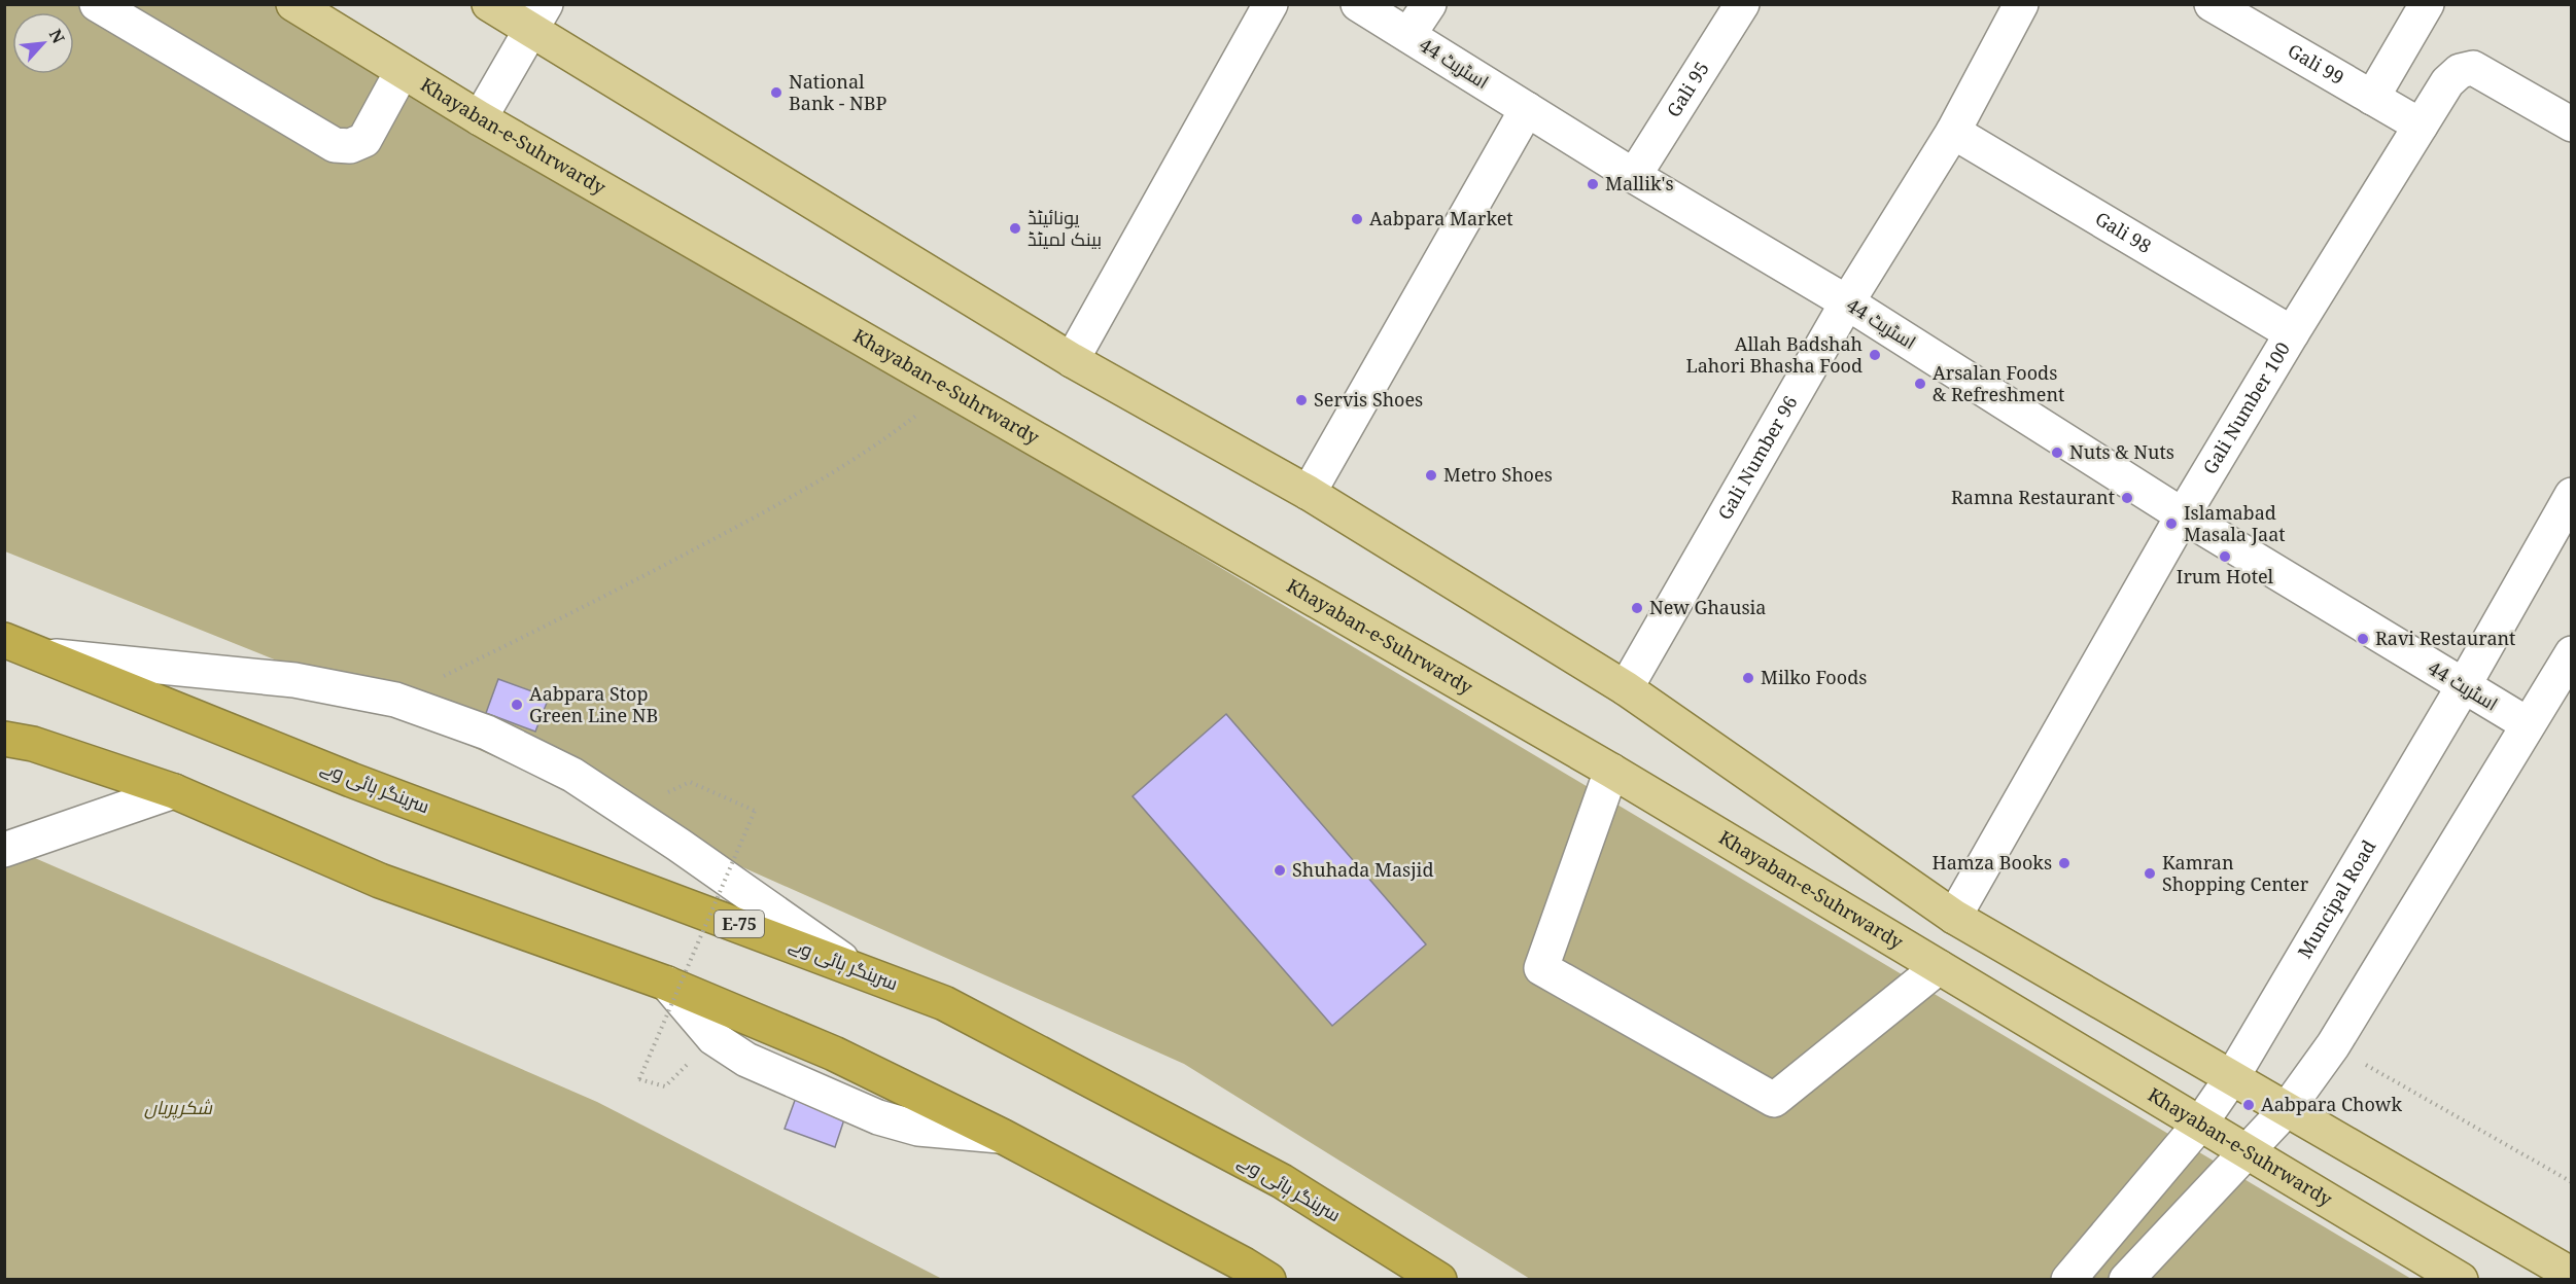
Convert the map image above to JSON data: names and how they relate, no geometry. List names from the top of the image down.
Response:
{
  "streets": {
    "highway": ["سرینگر ہائی وے", "E-75"],
    "main road": ["Khayaban-e-Suhrwardy"],
    "street": [
      "اسٹریٹ 44",
      "Gali 99",
      "Gali 95",
      "Gali 98",
      "Gali Number 100",
      "Gali Number 96",
      "Muncipal Road"
    ]
  },
  "crossings": [
    ["اسٹریٹ 44", "Gali 95"],
    ["اسٹریٹ 44", "Gali Number 100"],
    ["اسٹریٹ 44", "Gali Number 96"],
    ["اسٹریٹ 44", "Muncipal Road"],
    ["Gali 99", "Gali Number 100"],
    ["Khayaban-e-Suhrwardy", "Muncipal Road"],
    ["Gali 98", "Gali Number 100"],
    ["Gali 98", "Gali Number 96"]
  ],
  "parks": ["شکرپریاں"],
  "places": [
    "National Bank - NBP",
    "Mallik's",
    "Aabpara Market",
    "یونائیٹڈ بینک لمیٹڈ",
    "Allah Badshah Lahori Bhasha Food",
    "Arsalan Foods & Refreshment",
    "Servis Shoes",
    "Nuts & Nuts",
    "Metro Shoes",
    "Ramna Restaurant",
    "Islamabad Masala Jaat",
    "Irum Hotel",
    "New Ghausia",
    "Ravi Restaurant",
    "Milko Foods",
    "Aabpara Stop Green Line NB",
    "Hamza Books",
    "Shuhada Masjid",
    "Kamran Shopping Center",
    "Aabpara Chowk"
  ],
  "north": "top right"
}
